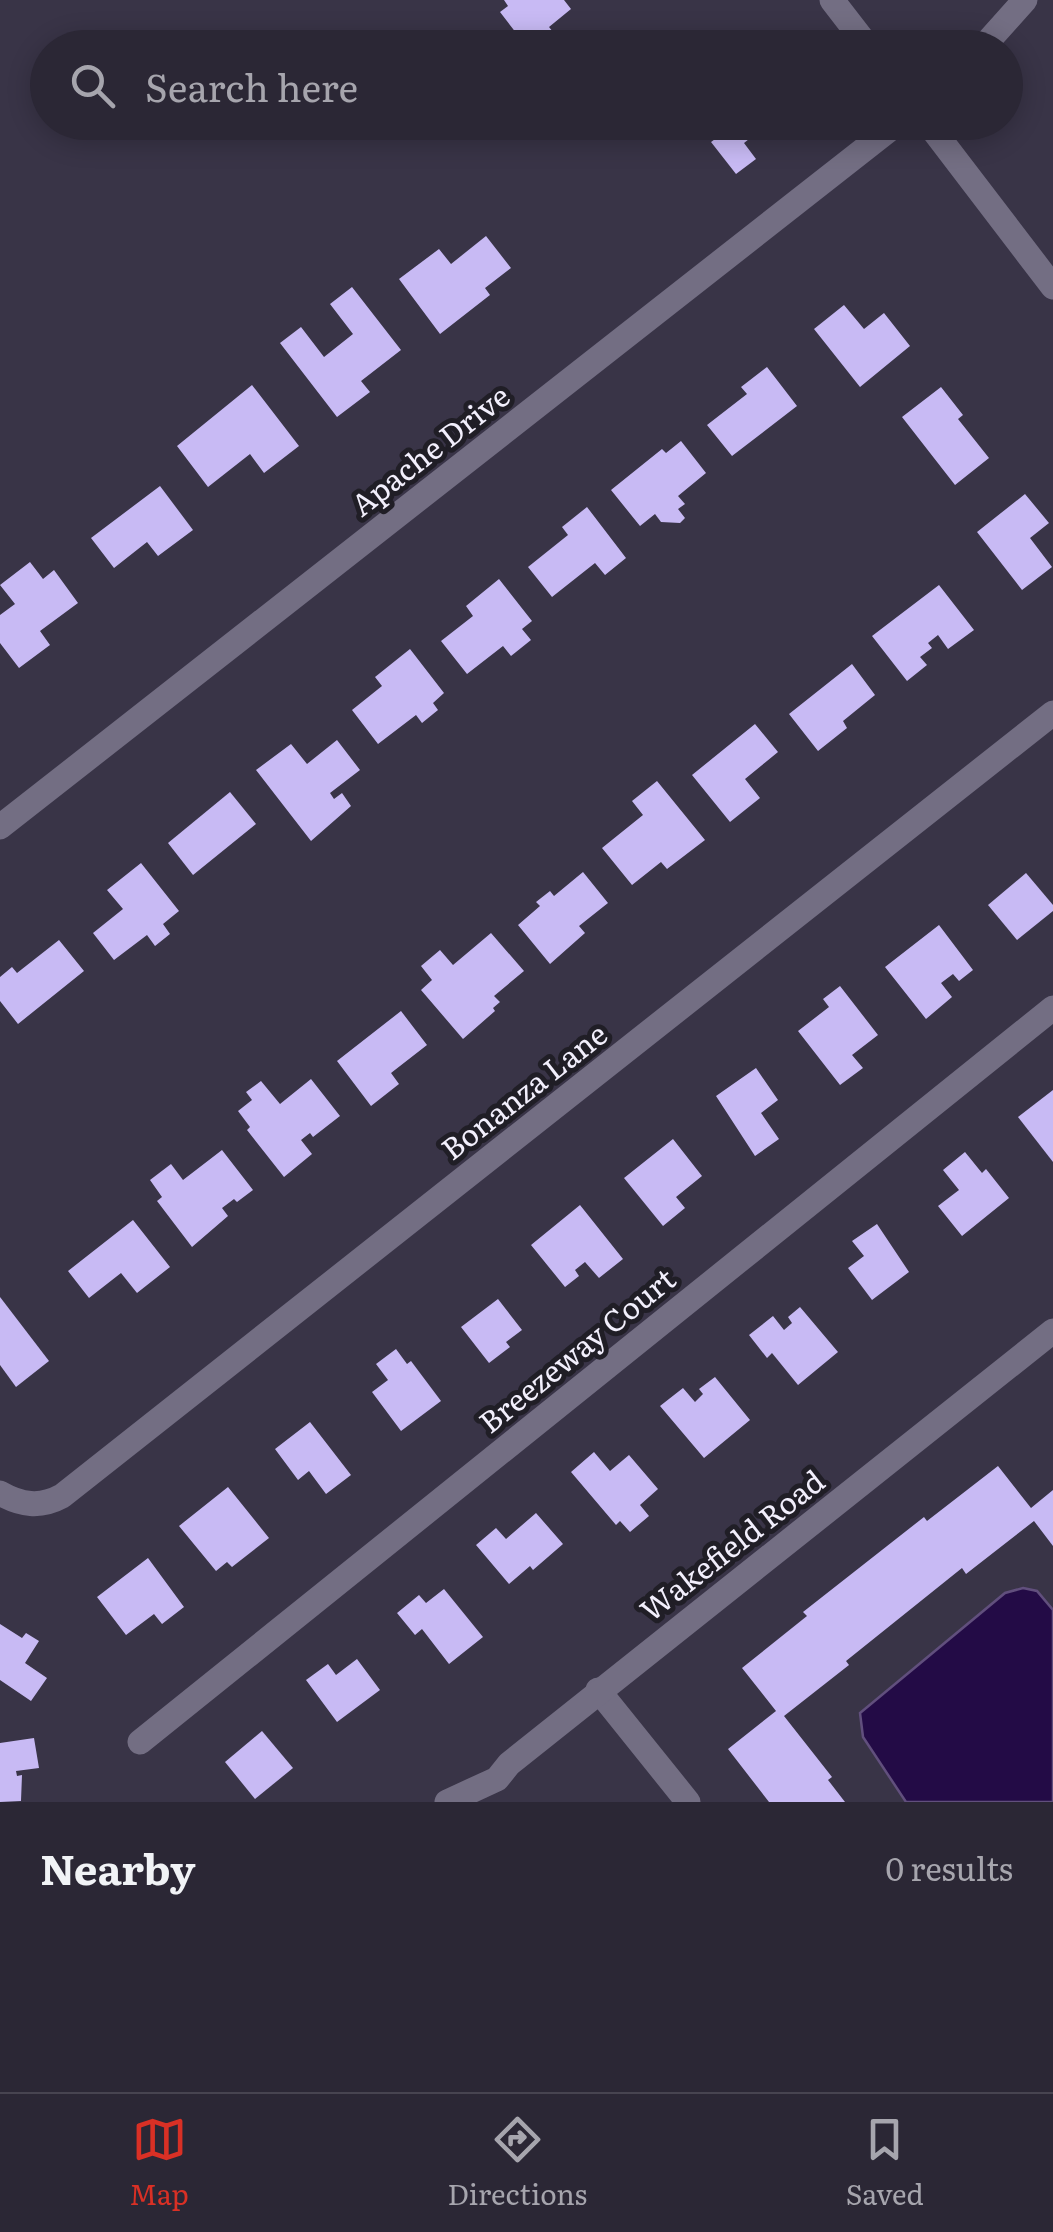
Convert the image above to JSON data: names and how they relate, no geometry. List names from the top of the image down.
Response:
{
  "streets": {
    "street": [
      "Apache Drive",
      "Bonanza Lane",
      "Breezeway Court",
      "Wakefield Road"
    ]
  },
  "page": {
    "search": "Search here",
    "heading": ["Nearby", "0 results"],
    "nav": ["Map", "Directions", "Saved"]
  }
}
